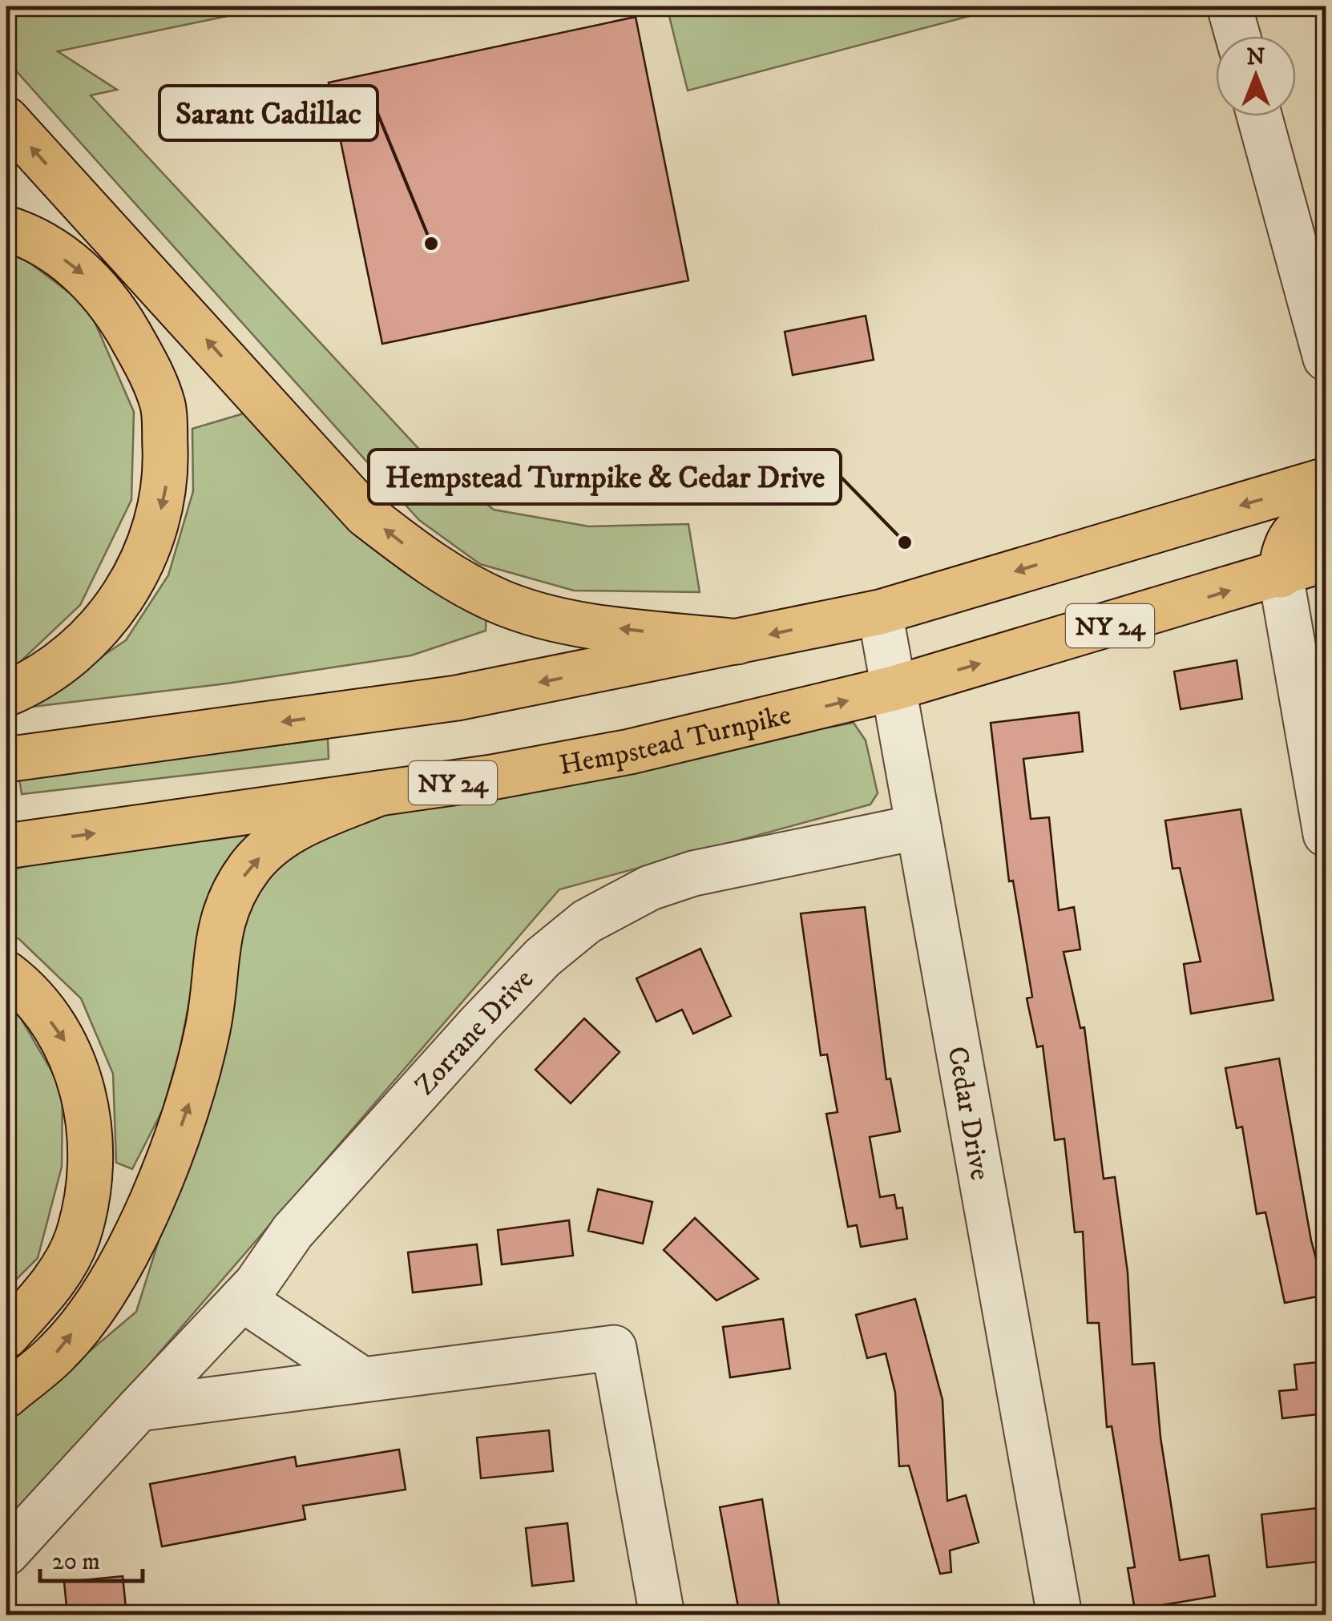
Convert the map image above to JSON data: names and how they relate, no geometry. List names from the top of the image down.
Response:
{
  "streets": {
    "main road": ["NY 24", "Hempstead Turnpike"],
    "street": ["Zorrane Drive", "Cedar Drive"]
  },
  "crossings": [
    ["Hempstead Turnpike", "Cedar Drive"],
    ["Zorrane Drive", "Cedar Drive"]
  ],
  "places": ["Sarant Cadillac", "Hempstead Turnpike & Cedar Drive"],
  "scale_bar": "20 m",
  "north": "top"
}
